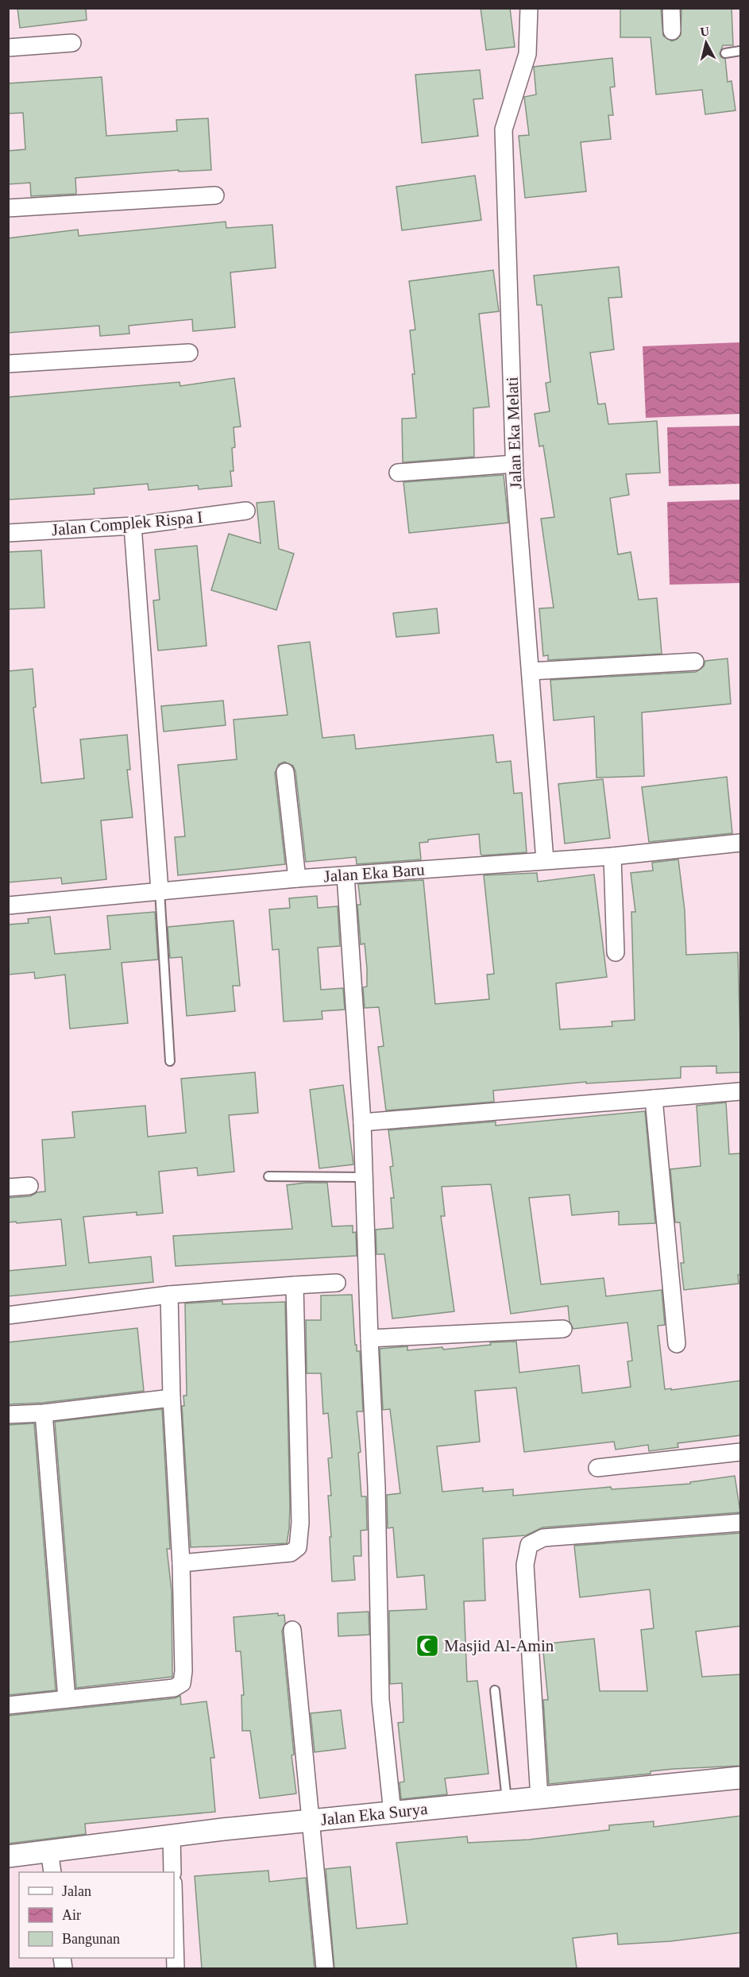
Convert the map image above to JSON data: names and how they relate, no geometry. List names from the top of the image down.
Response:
{
  "streets": {
    "street": [
      "Jalan Eka Melati",
      "Jalan Complek Rispa I",
      "Jalan Eka Baru",
      "Jalan Eka Surya"
    ]
  },
  "crossings": [
    ["Jalan Eka Melati", "Jalan Eka Baru"]
  ],
  "places": {
    "mosque": ["Masjid Al-Amin"]
  },
  "legend": ["Jalan", "Air", "Bangunan"],
  "north": "top"
}
